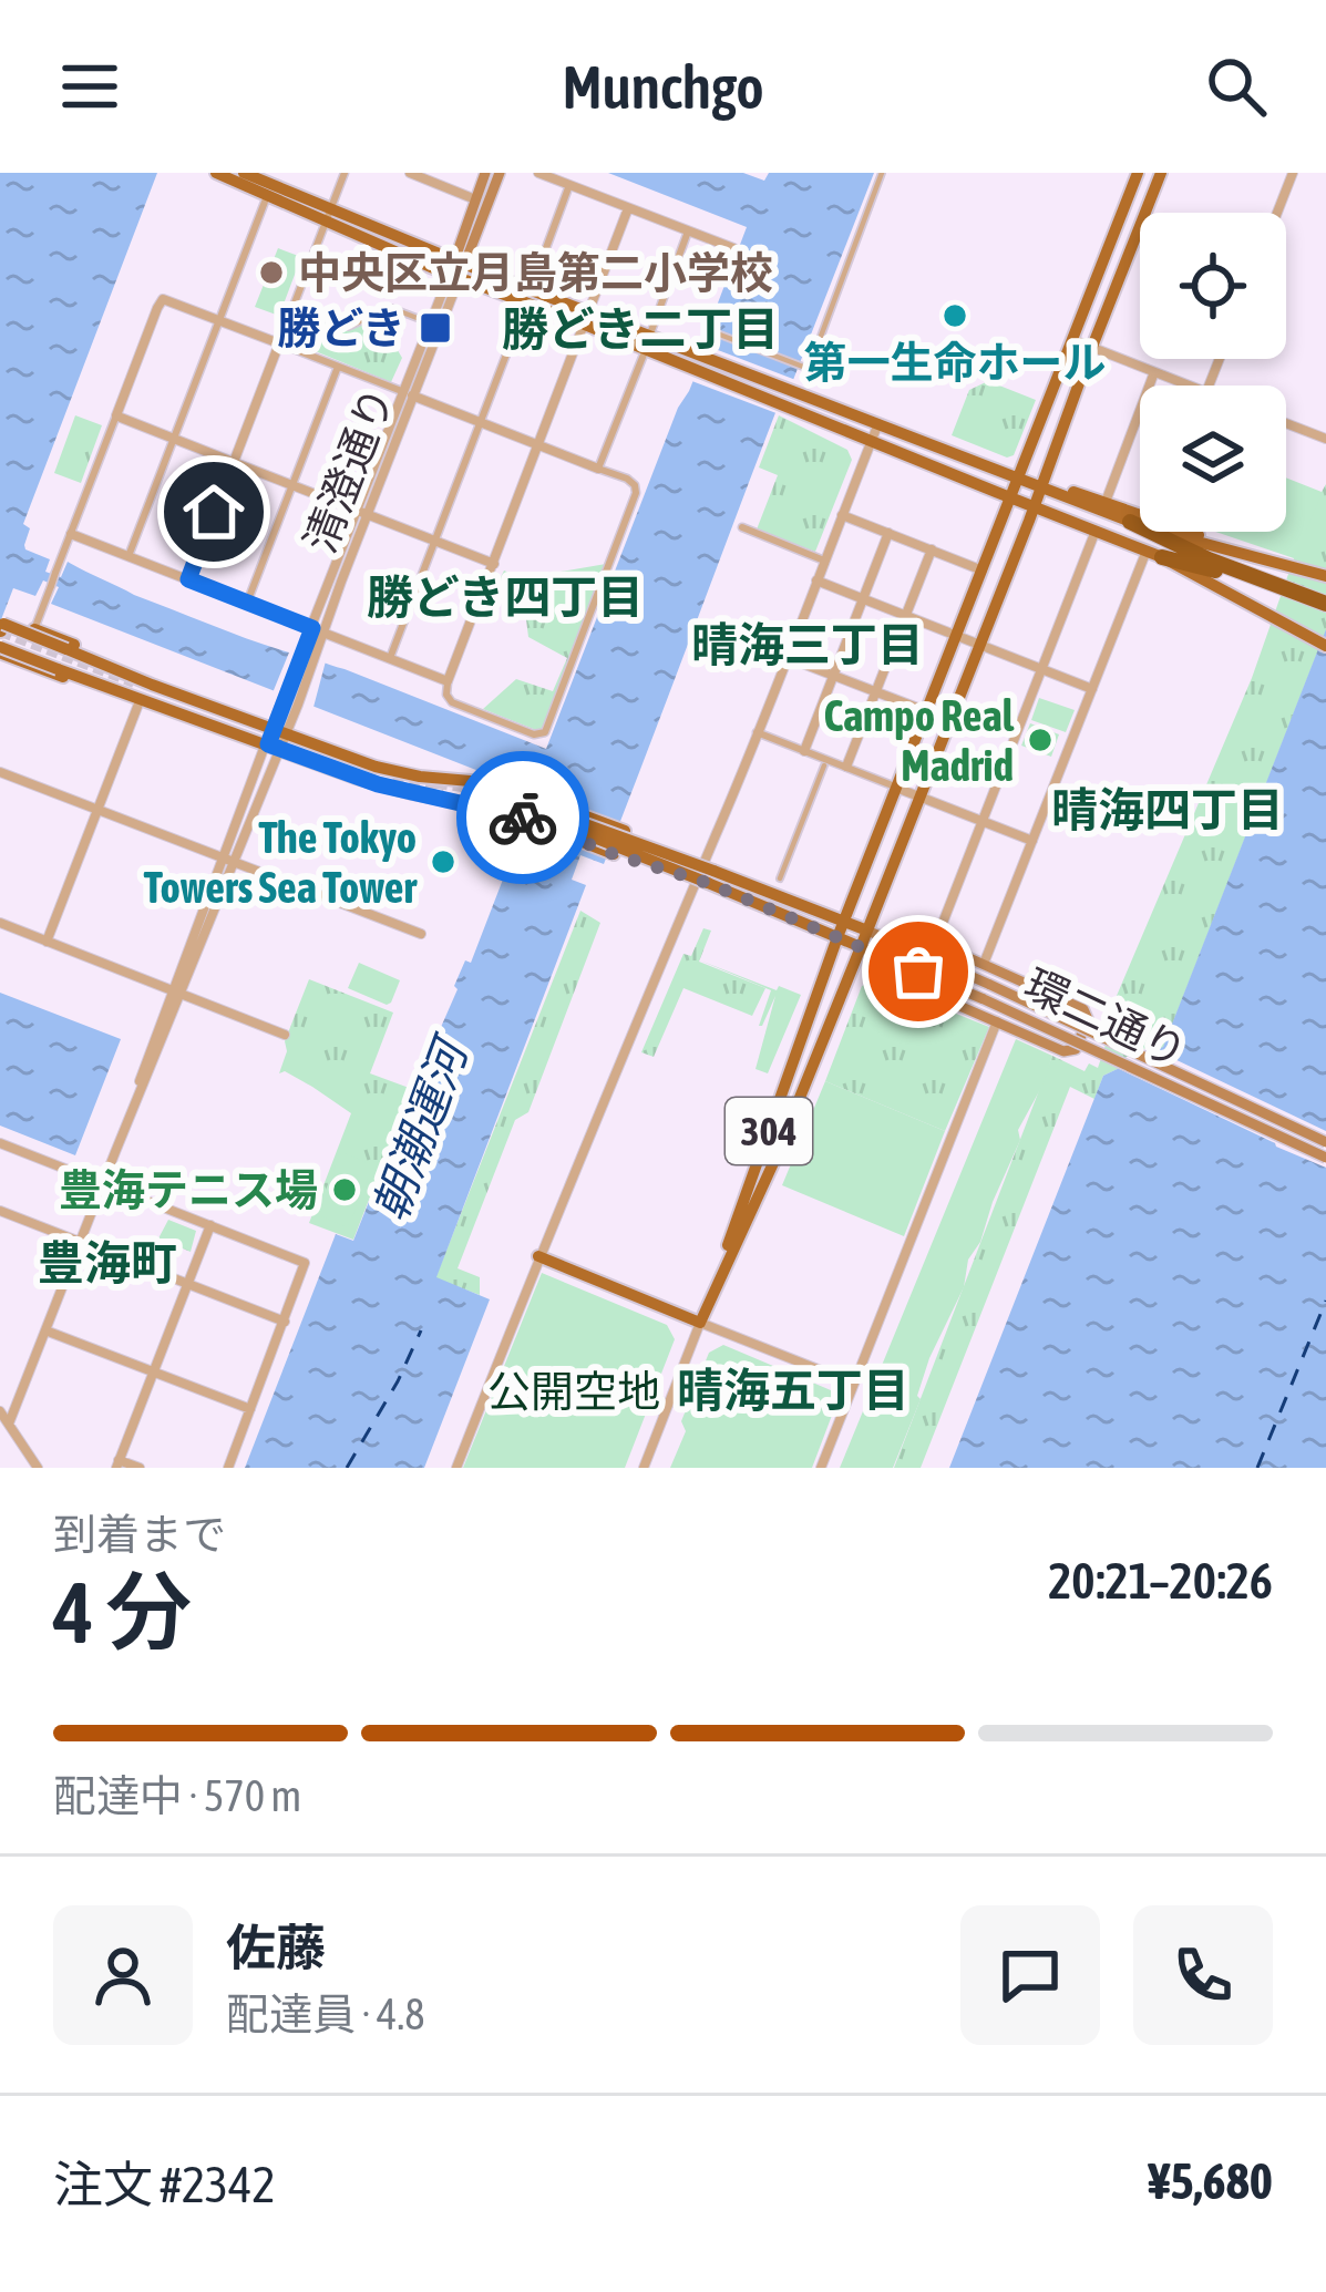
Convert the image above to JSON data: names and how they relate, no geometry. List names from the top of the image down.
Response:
{
  "streets": {
    "main road": ["清澄通り", "環二通り", "304"]
  },
  "crossings": [
    ["環二通り", "304"]
  ],
  "districts": [
    "勝どき二丁目",
    "勝どき四丁目",
    "晴海三丁目",
    "晴海四丁目",
    "豊海町",
    "晴海五丁目"
  ],
  "water": ["朝潮運河"],
  "parks": ["公開空地"],
  "places": {
    "other": [
      "中央区立月島第二小学校",
      "第一生命ホール",
      "Campo Real Madrid",
      "The Tokyo Towers Sea Tower",
      "豊海テニス場"
    ],
    "transit": ["勝どき"]
  },
  "page": {
    "header": "Munchgo",
    "heading": ["4 分", "到着まで", "20:21–20:26"],
    "panel": [
      "佐藤",
      "配達員 · 4.8",
      "注文 #2342",
      "¥5,680"
    ],
    "bar": "配達中 · 570 m"
  }
}
